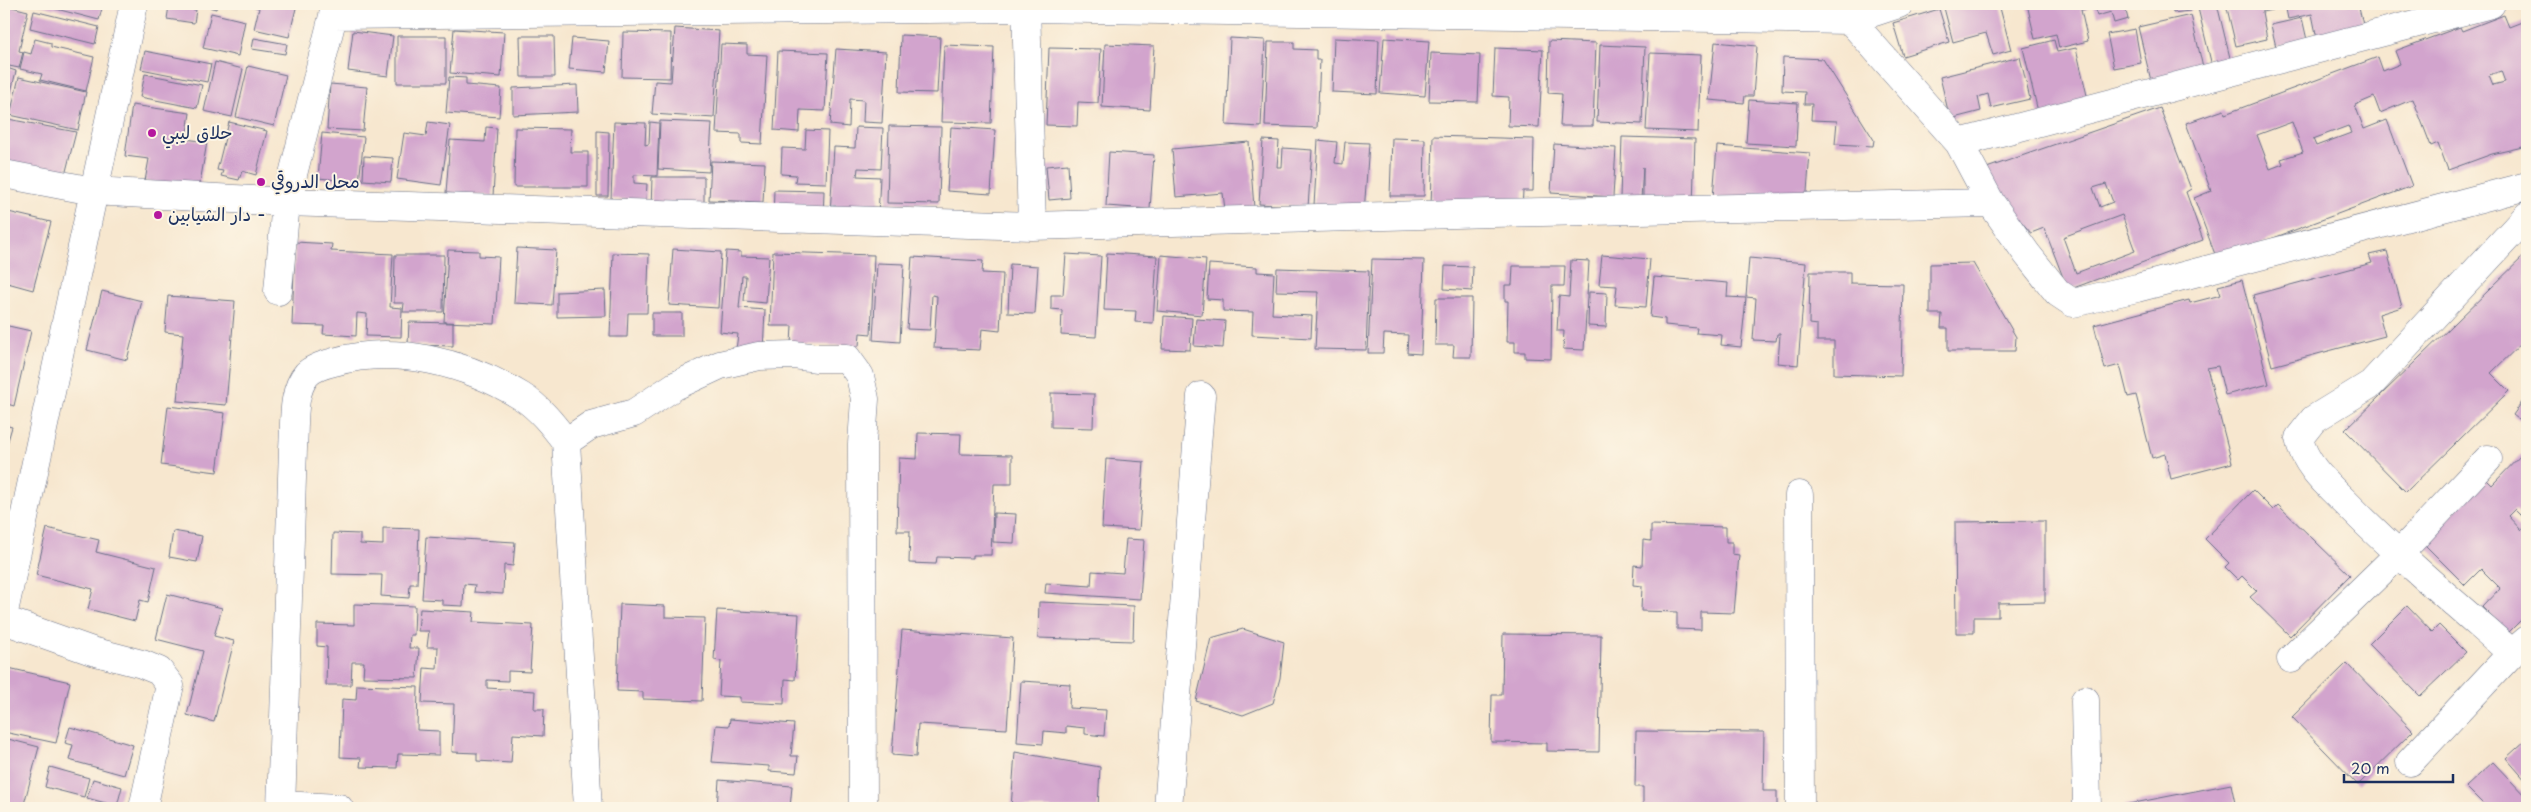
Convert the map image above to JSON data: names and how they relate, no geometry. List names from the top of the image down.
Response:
{
  "places": ["حلاق ليبي", "محل الدروقي", "دار الشيابين -"],
  "scale_bar": "20 m"
}
